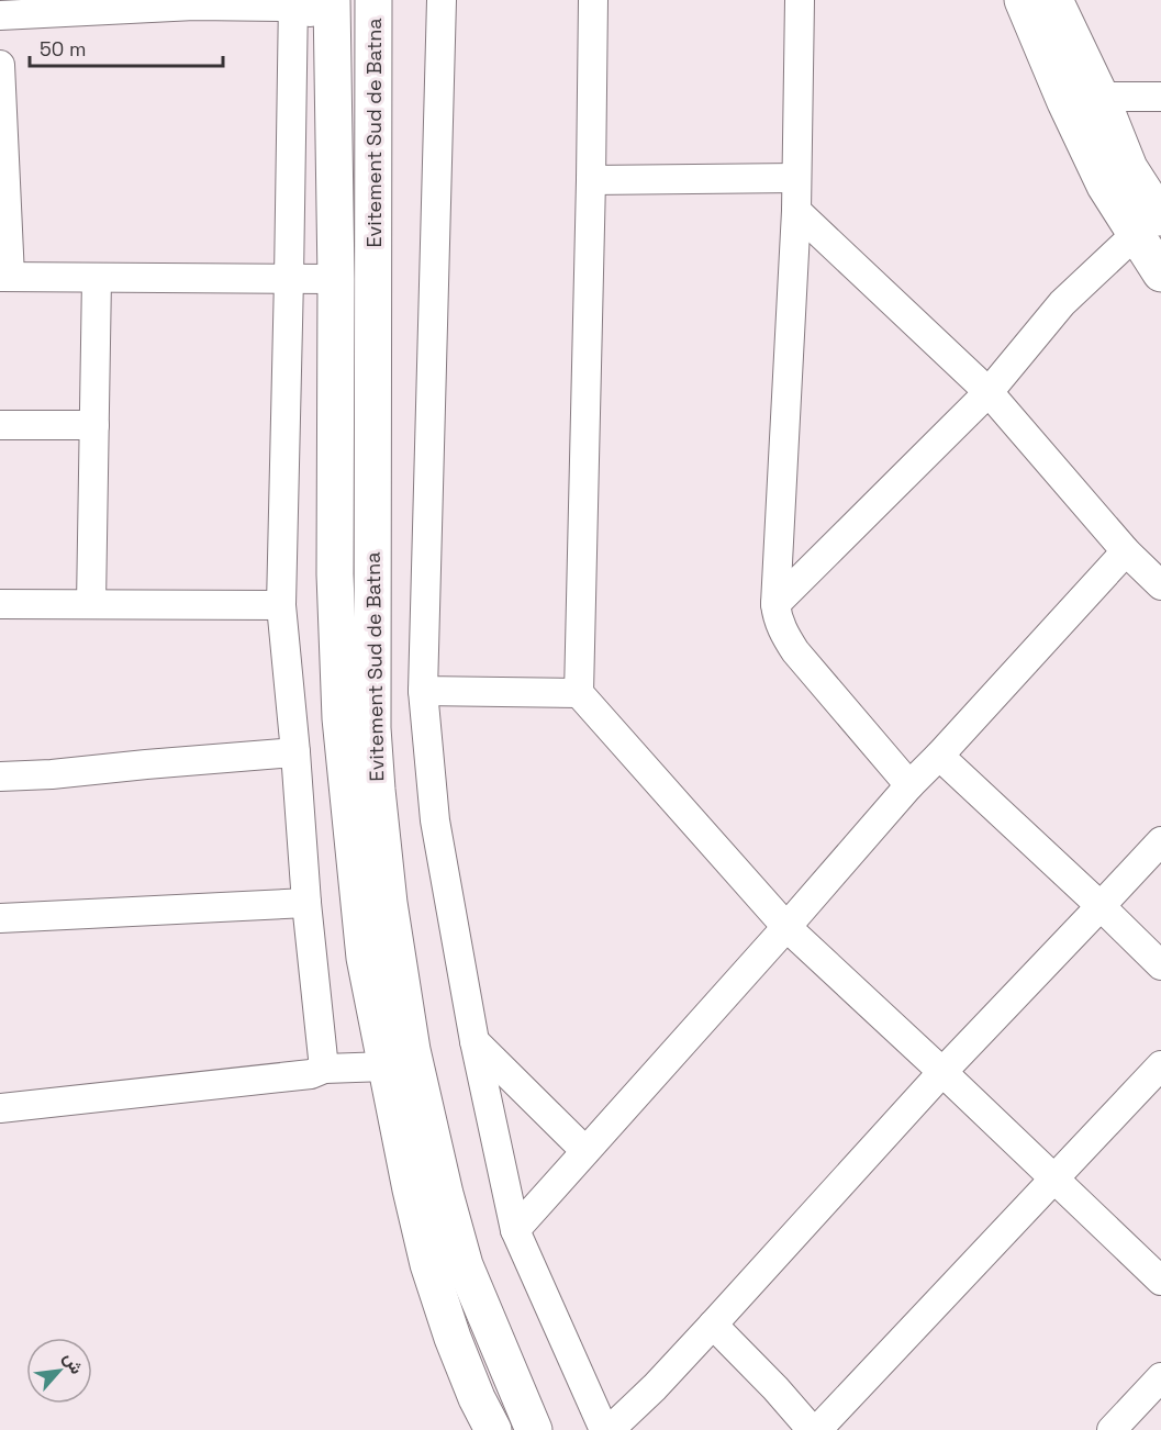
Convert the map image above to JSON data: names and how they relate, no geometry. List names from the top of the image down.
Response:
{
  "streets": {
    "main road": ["Evitement Sud de Batna"]
  },
  "scale_bar": "50 m",
  "north": "top right"
}
